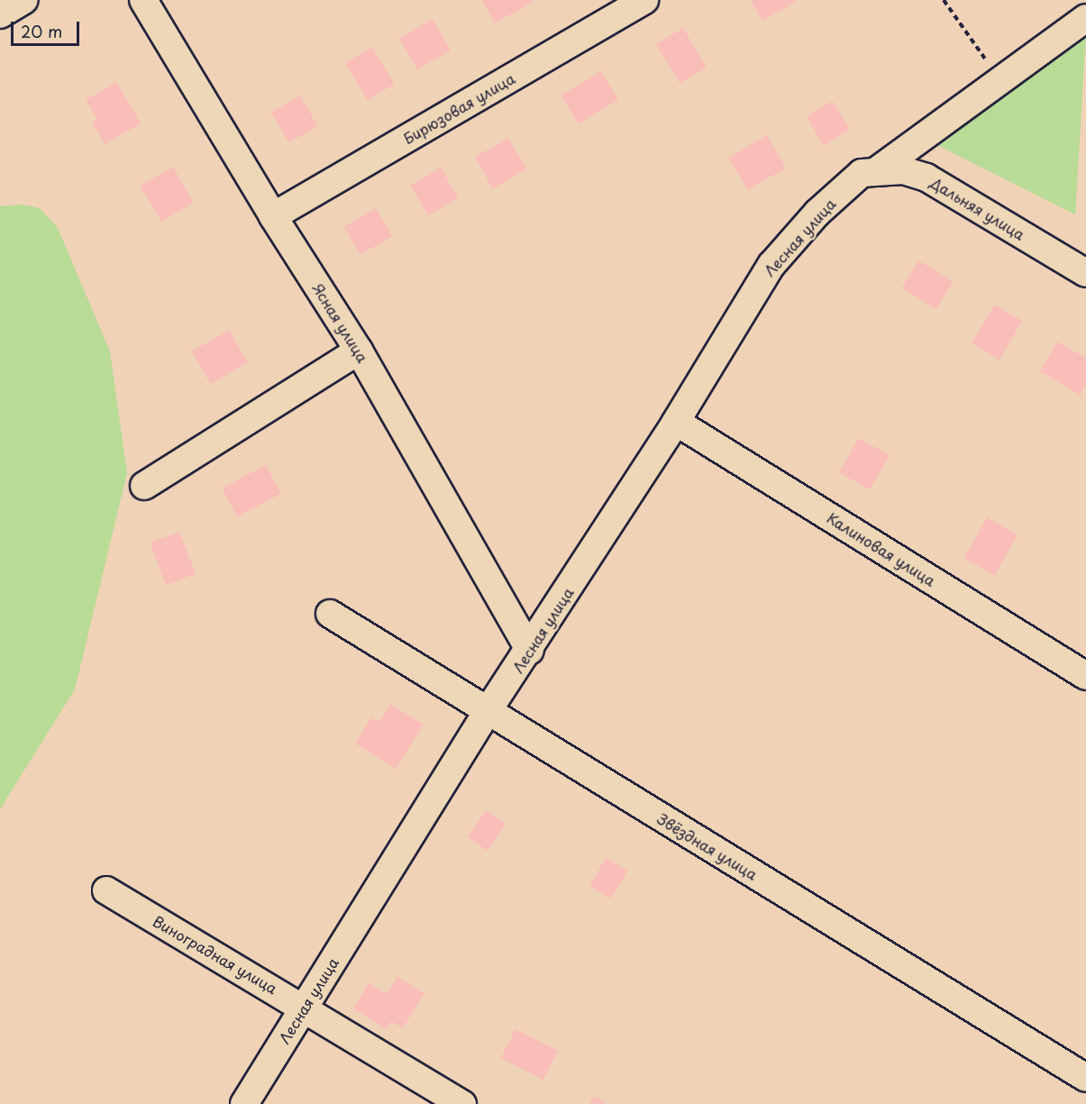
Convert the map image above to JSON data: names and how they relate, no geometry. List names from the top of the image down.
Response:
{
  "streets": {
    "street": [
      "Бирюзовая улица",
      "Дальняя улица",
      "Лесная улица",
      "Ясная улица",
      "Калиновая улица",
      "Звёздная улица",
      "Виноградная улица"
    ]
  },
  "crossings": [
    ["Бирюзовая улица", "Ясная улица"],
    ["Дальняя улица", "Лесная улица"],
    ["Лесная улица", "Ясная улица"],
    ["Лесная улица", "Калиновая улица"],
    ["Лесная улица", "Звёздная улица"],
    ["Лесная улица", "Виноградная улица"]
  ],
  "scale_bar": "20 m"
}
